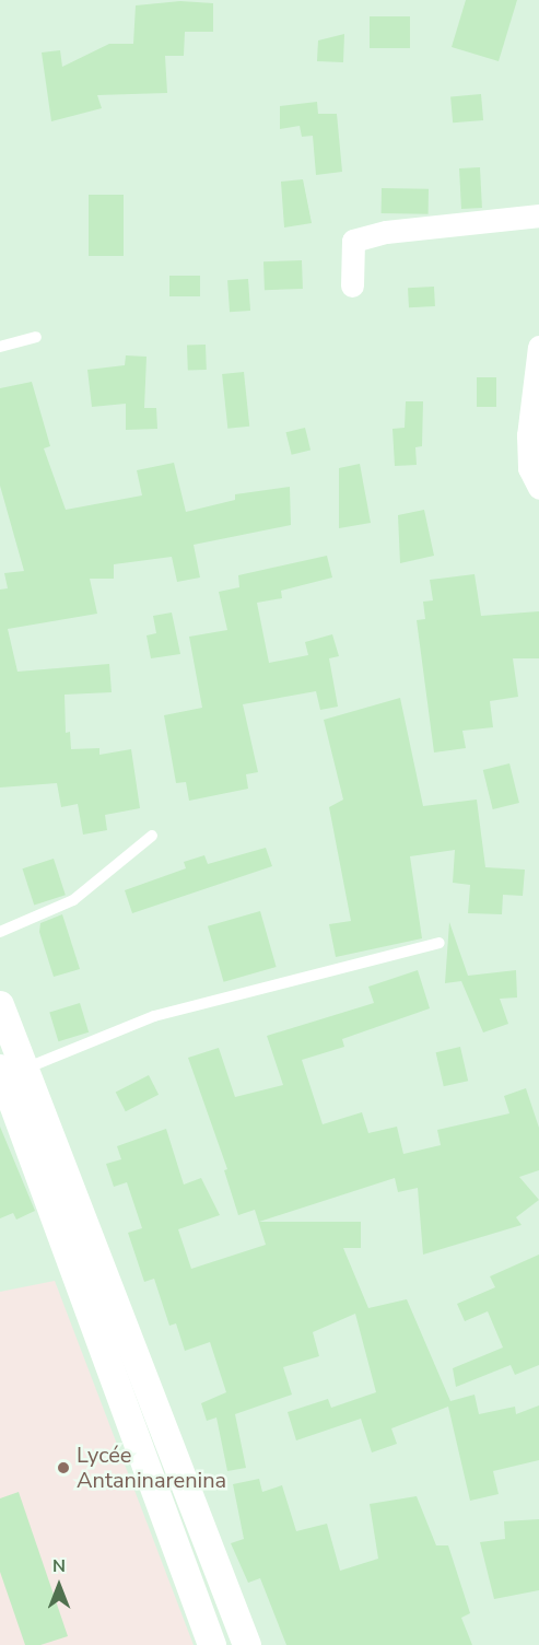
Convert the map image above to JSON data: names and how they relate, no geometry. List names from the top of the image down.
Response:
{
  "places": ["Lycée Antaninarenina"],
  "north": "top"
}
